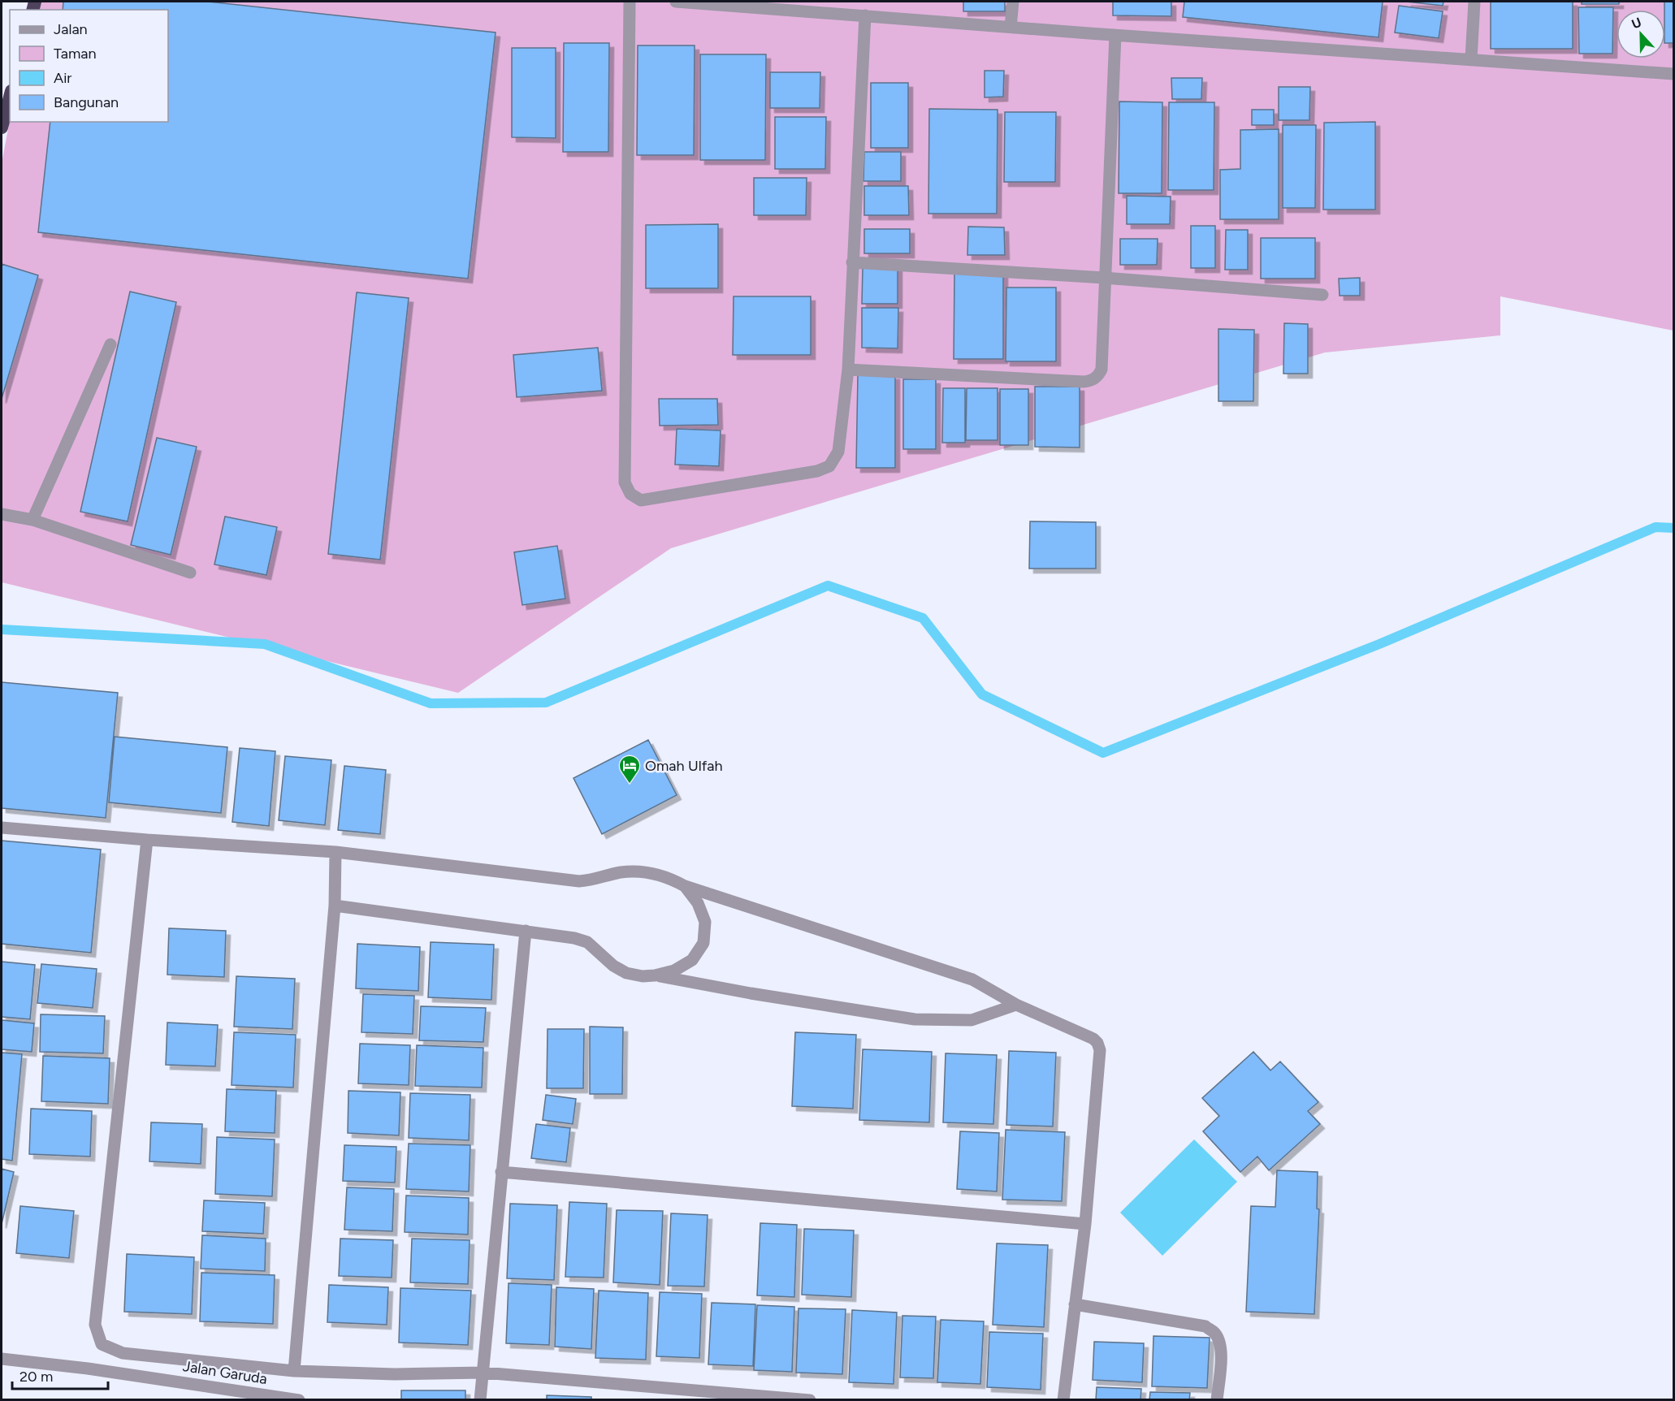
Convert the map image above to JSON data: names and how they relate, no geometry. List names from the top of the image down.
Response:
{
  "streets": {
    "street": ["Jalan Garuda"]
  },
  "places": {
    "hotel": ["Omah Ulfah"]
  },
  "legend": [
    "Jalan",
    "Taman",
    "Air",
    "Bangunan"
  ],
  "scale_bar": "20 m",
  "north": "top"
}
